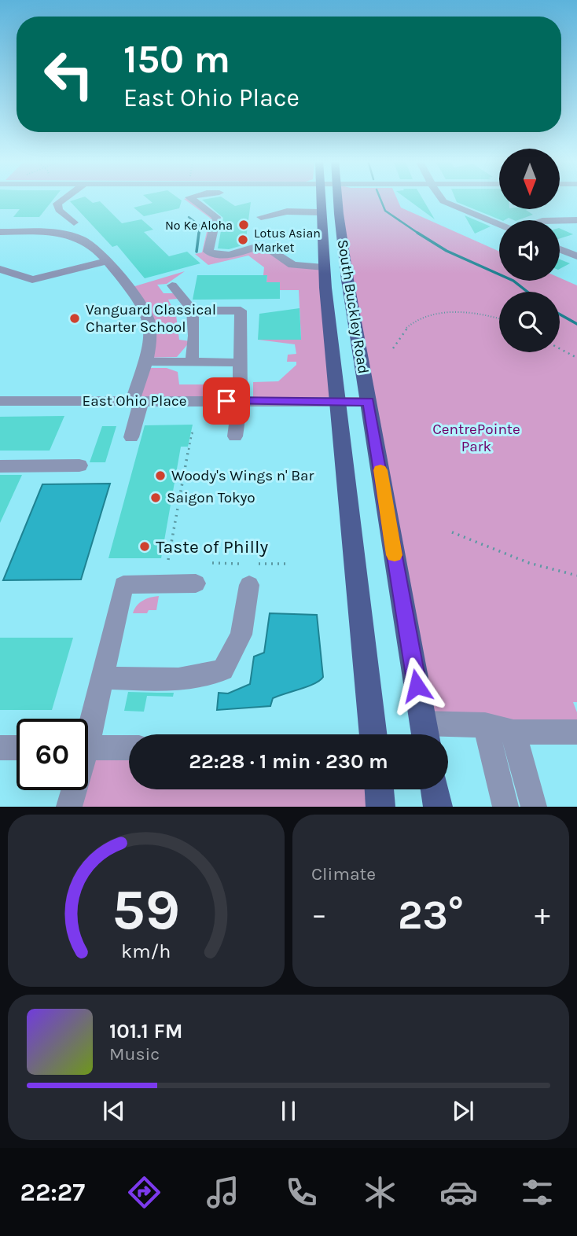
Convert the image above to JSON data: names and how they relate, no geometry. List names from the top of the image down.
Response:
{
  "streets": {
    "main road": ["South Buckley Road"],
    "street": ["East Ohio Place"]
  },
  "crossings": [
    ["South Buckley Road", "East Ohio Place"]
  ],
  "parks": ["CentrePointe Park"],
  "places": [
    "No Ke Aloha",
    "Lotus Asian Market",
    "Vanguard Classical Charter School",
    "Woody's Wings n' Bar",
    "Saigon Tokyo",
    "Taste of Philly"
  ],
  "north": "bottom",
  "page": {
    "turn": ["150 m", "East Ohio Place"],
    "limit": "60",
    "trip": "22:28 · 1 min · 230 m",
    "tile": "Climate",
    "heat": ["−", "23°", "+"],
    "song": ["101.1 FM", "Music"],
    "tabs": "22:27",
    "gauge": ["59", "km/h"]
  }
}
